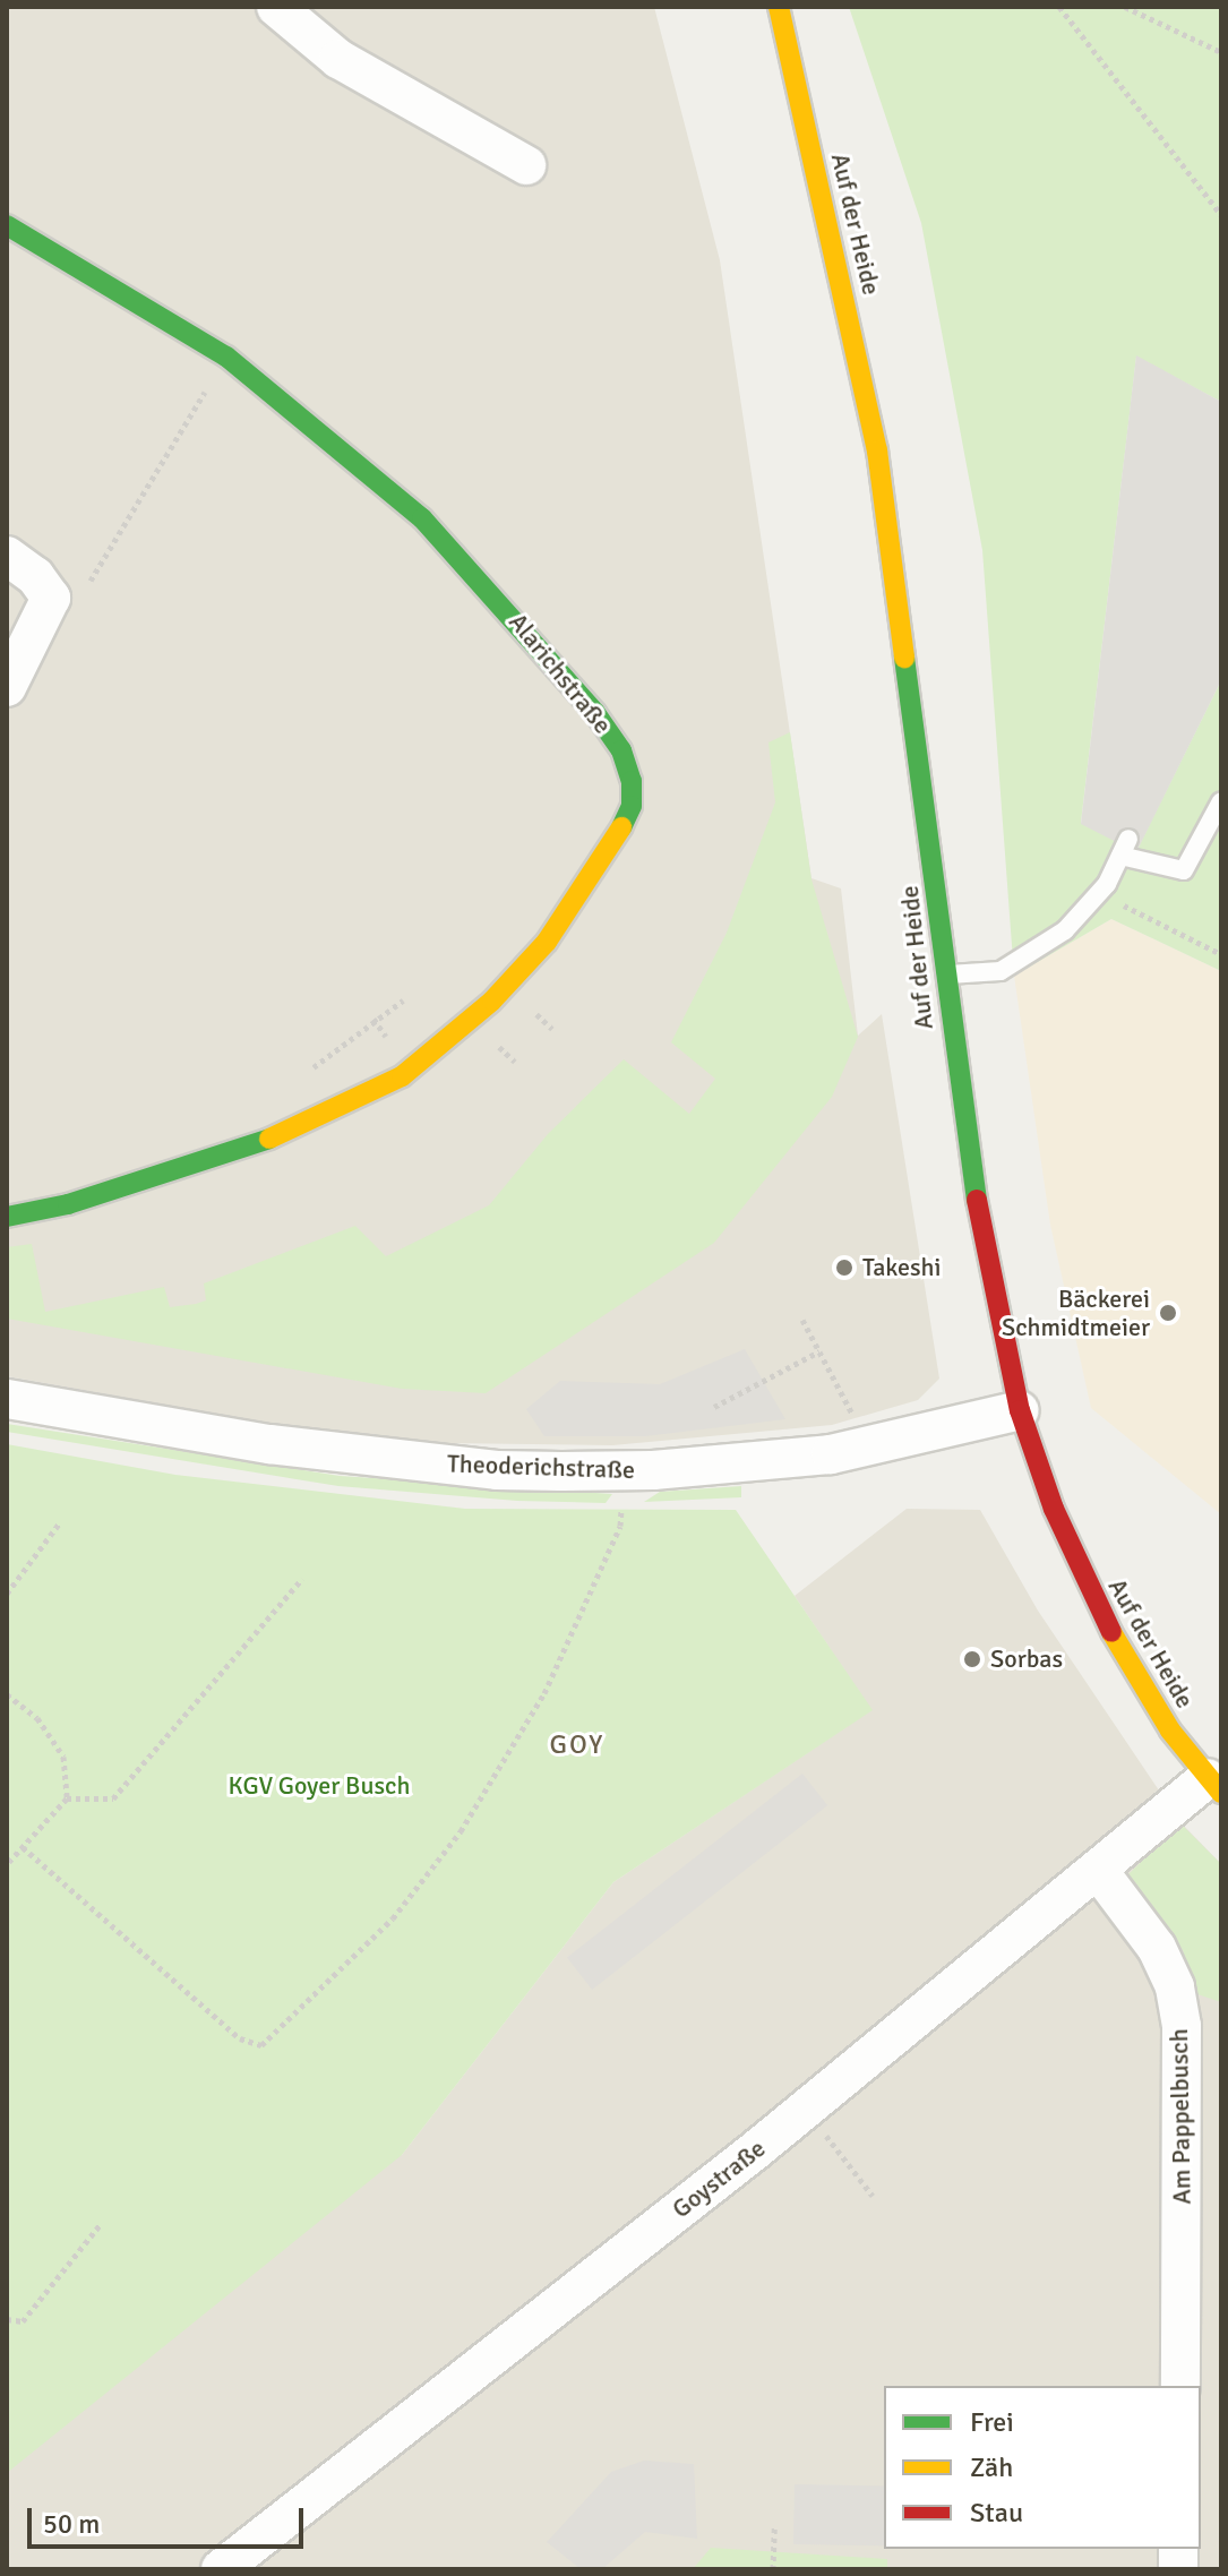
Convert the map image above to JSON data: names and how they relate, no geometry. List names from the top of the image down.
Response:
{
  "streets": {
    "main road": ["Auf der Heide", "Alarichstraße"],
    "street": ["Theoderichstraße", "Am Pappelbusch", "Goystraße"]
  },
  "crossings": [
    ["Auf der Heide", "Theoderichstraße"],
    ["Auf der Heide", "Goystraße"],
    ["Am Pappelbusch", "Goystraße"]
  ],
  "districts": ["GOY"],
  "parks": ["KGV Goyer Busch"],
  "places": ["Takeshi", "Bäckerei Schmidtmeier", "Sorbas"],
  "legend": ["Frei", "Zäh", "Stau"],
  "scale_bar": "50 m"
}
